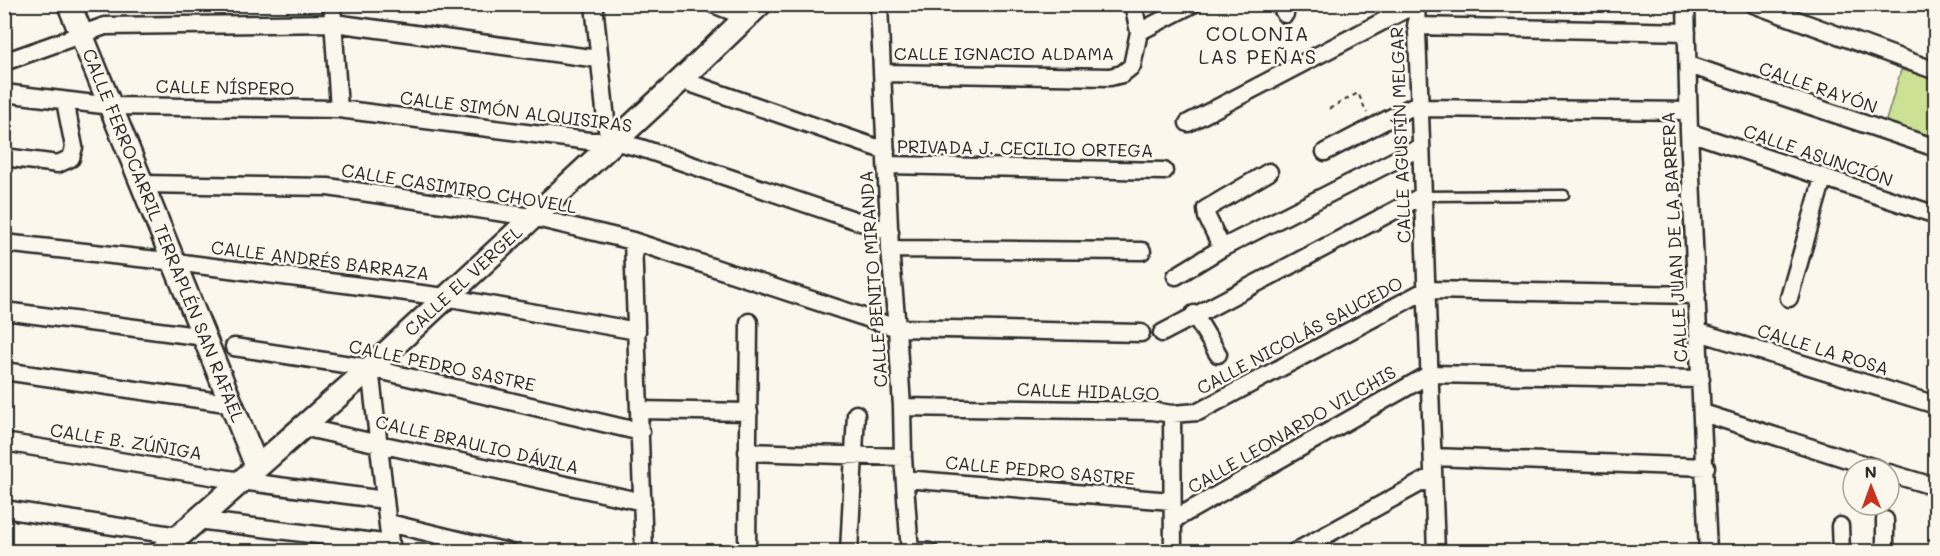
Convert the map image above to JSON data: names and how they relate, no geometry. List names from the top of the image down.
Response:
{
  "streets": {
    "street": [
      "CALLE IGNACIO ALDAMA",
      "CALLE NÍSPERO",
      "CALLE RAYÓN",
      "CALLE SIMÓN ALQUISIRAS",
      "CALLE AGUSTÍN MELGAR",
      "PRIVADA J. CECILIO ORTEGA",
      "CALLE ASUNCIÓN",
      "CALLE CASIMIRO CHOVELL",
      "CALLE FERROCARRIL TERRAPLÉN SAN RAFAÉL",
      "CALLE JUAN DE LA BARRERA",
      "CALLE ANDRÉS BARRAZA",
      "CALLE BENITO MIRANDA",
      "CALLE EL VERGEL",
      "CALLE NICOLÁS SAUCEDO",
      "CALLE LA ROSA",
      "CALLE PEDRO SASTRE",
      "CALLE HIDALGO",
      "CALLE LEONARDO VILCHIS",
      "CALLE B. ZÚÑIGA",
      "CALLE BRAULIO DÁVILA"
    ]
  },
  "crossings": [
    ["CALLE IGNACIO ALDAMA", "CALLE BENITO MIRANDA"],
    ["CALLE NÍSPERO", "CALLE SIMÓN ALQUISIRAS"],
    ["CALLE NÍSPERO", "CALLE FERROCARRIL TERRAPLÉN SAN RAFAÉL"],
    ["CALLE RAYÓN", "CALLE JUAN DE LA BARRERA"],
    ["CALLE SIMÓN ALQUISIRAS", "CALLE BENITO MIRANDA"],
    ["CALLE SIMÓN ALQUISIRAS", "CALLE EL VERGEL"],
    ["CALLE AGUSTÍN MELGAR", "CALLE NICOLÁS SAUCEDO"],
    ["CALLE AGUSTÍN MELGAR", "CALLE LEONARDO VILCHIS"],
    ["PRIVADA J. CECILIO ORTEGA", "CALLE BENITO MIRANDA"],
    ["PRIVADA J. CECILIO ORTEGA", "CALLE EL VERGEL"],
    ["CALLE ASUNCIÓN", "CALLE JUAN DE LA BARRERA"],
    ["CALLE CASIMIRO CHOVELL", "CALLE FERROCARRIL TERRAPLÉN SAN RAFAÉL"],
    ["CALLE CASIMIRO CHOVELL", "CALLE BENITO MIRANDA"],
    ["CALLE CASIMIRO CHOVELL", "CALLE EL VERGEL"],
    ["CALLE FERROCARRIL TERRAPLÉN SAN RAFAÉL", "CALLE ANDRÉS BARRAZA"],
    ["CALLE FERROCARRIL TERRAPLÉN SAN RAFAÉL", "CALLE EL VERGEL"],
    ["CALLE FERROCARRIL TERRAPLÉN SAN RAFAÉL", "CALLE B. ZÚÑIGA"],
    ["CALLE JUAN DE LA BARRERA", "CALLE NICOLÁS SAUCEDO"],
    ["CALLE JUAN DE LA BARRERA", "CALLE LA ROSA"],
    ["CALLE ANDRÉS BARRAZA", "CALLE EL VERGEL"],
    ["CALLE BENITO MIRANDA", "CALLE PEDRO SASTRE"],
    ["CALLE BENITO MIRANDA", "CALLE HIDALGO"],
    ["CALLE EL VERGEL", "CALLE PEDRO SASTRE"],
    ["CALLE EL VERGEL", "CALLE B. ZÚÑIGA"],
    ["CALLE EL VERGEL", "CALLE BRAULIO DÁVILA"],
    ["CALLE NICOLÁS SAUCEDO", "CALLE HIDALGO"],
    ["CALLE PEDRO SASTRE", "CALLE HIDALGO"],
    ["CALLE HIDALGO", "CALLE LEONARDO VILCHIS"]
  ],
  "districts": ["COLONIA LAS PEÑAS"],
  "north": "top"
}
